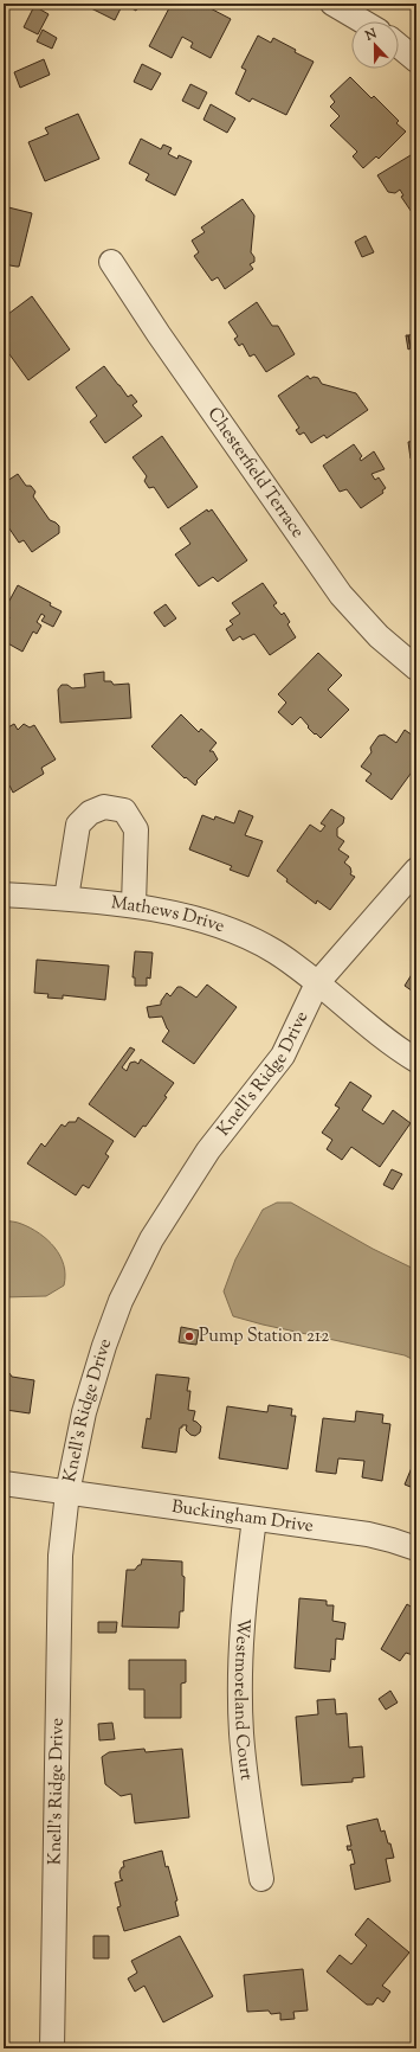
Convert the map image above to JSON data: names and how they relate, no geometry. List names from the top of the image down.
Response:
{
  "streets": {
    "street": [
      "Chesterfield Terrace",
      "Mathews Drive",
      "Knell's Ridge Drive",
      "Buckingham Drive",
      "Westmoreland Court"
    ]
  },
  "crossings": [
    ["Mathews Drive", "Knell's Ridge Drive"],
    ["Knell's Ridge Drive", "Buckingham Drive"],
    ["Buckingham Drive", "Westmoreland Court"]
  ],
  "places": ["Pump Station 212"],
  "north": "top"
}
